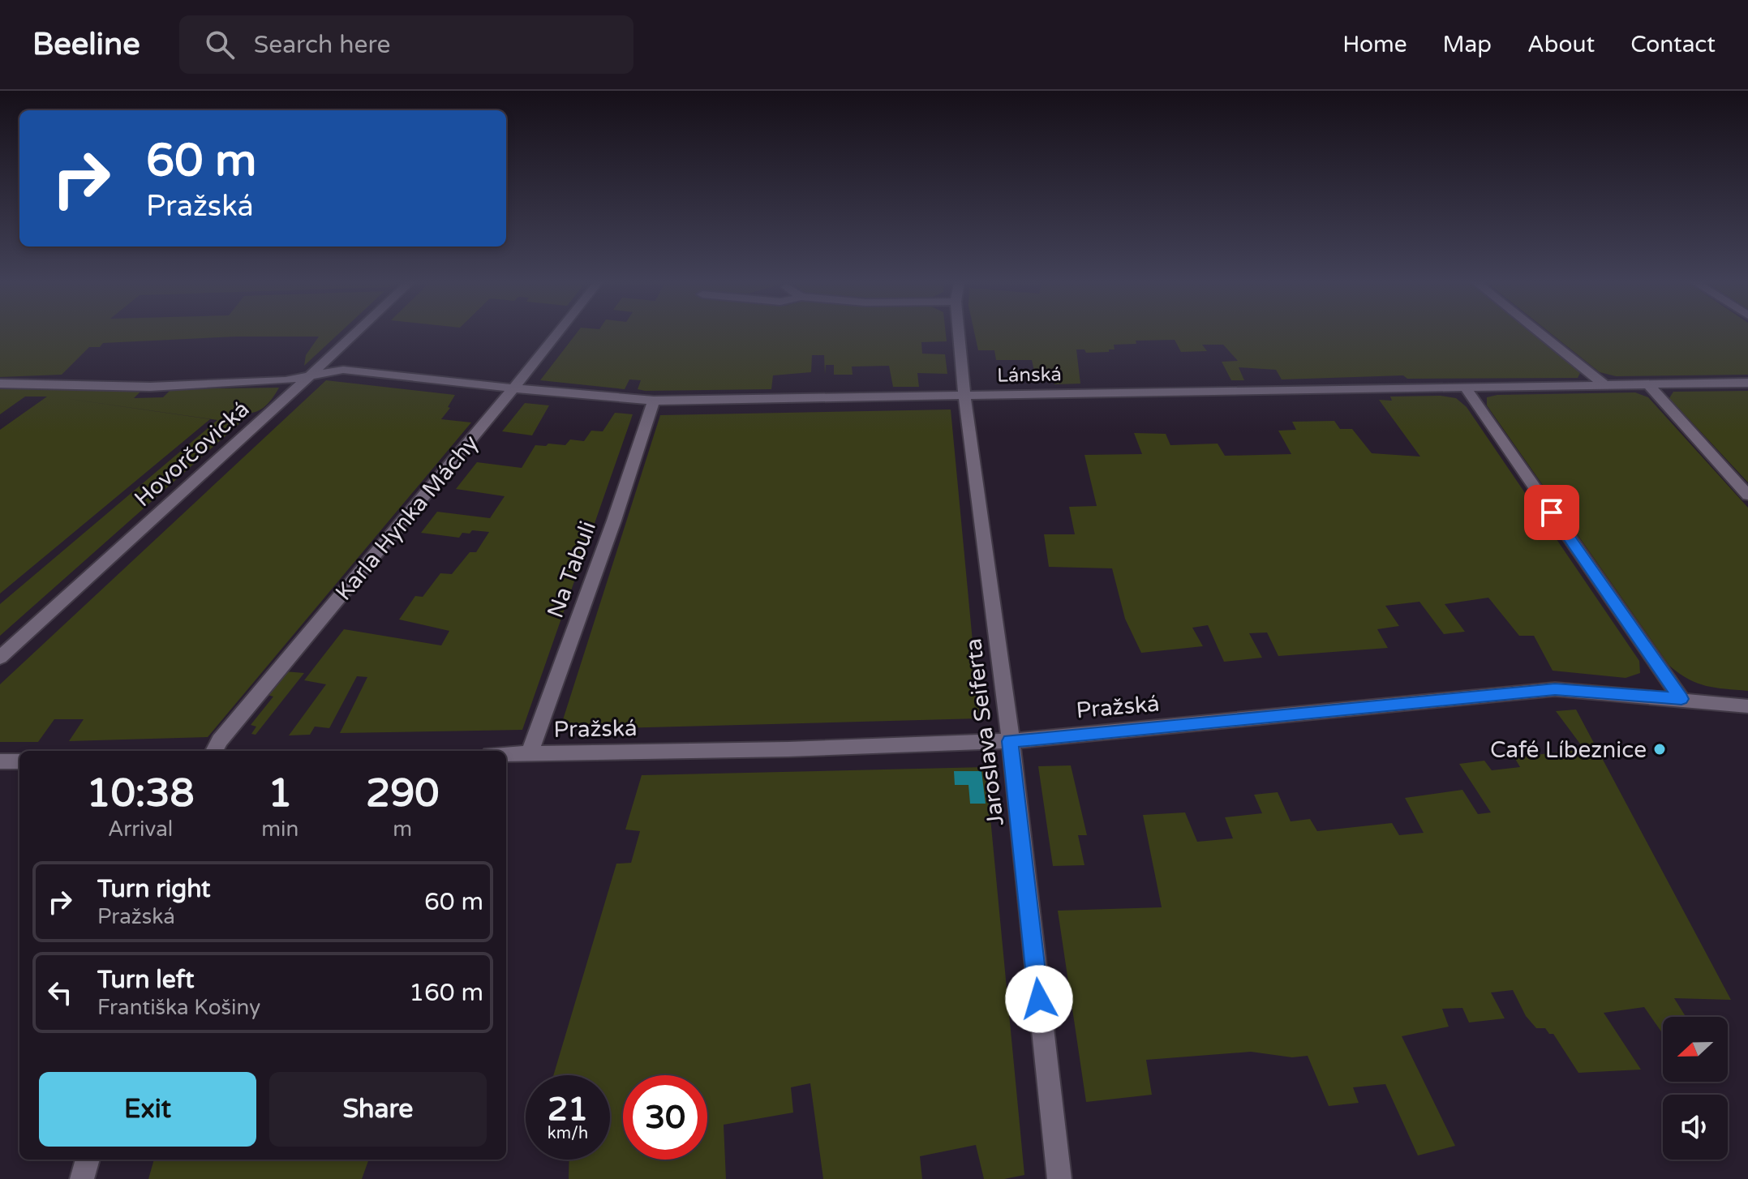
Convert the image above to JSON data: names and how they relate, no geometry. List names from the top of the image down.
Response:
{
  "streets": {
    "street": [
      "Lánská",
      "Hovorčovická",
      "Karla Hynka Máchy",
      "Na Tabuli",
      "Pražská",
      "Jaroslava Seiferta"
    ]
  },
  "crossings": [
    ["Lánská", "Hovorčovická"],
    ["Lánská", "Karla Hynka Máchy"],
    ["Lánská", "Na Tabuli"],
    ["Lánská", "Jaroslava Seiferta"],
    ["Na Tabuli", "Pražská"],
    ["Pražská", "Jaroslava Seiferta"]
  ],
  "places": ["Café Líbeznice"],
  "north": "left",
  "page": {
    "header": "Beeline",
    "search": "Search here",
    "nav": [
      "Home",
      "Map",
      "About",
      "Contact"
    ],
    "turn": ["60 m", "Pražská"],
    "eta": [
      "10:38",
      "Arrival",
      "1",
      "min",
      "290",
      "m"
    ],
    "list": [
      {
        "name": "Turn right",
        "note": "Pražská",
        "value": "60 m"
      },
      {
        "name": "Turn left",
        "note": "Františka Košiny",
        "value": "160 m"
      }
    ],
    "buttons": ["Exit", "Share"],
    "speed": "21 km/h",
    "limit": "30"
  }
}
